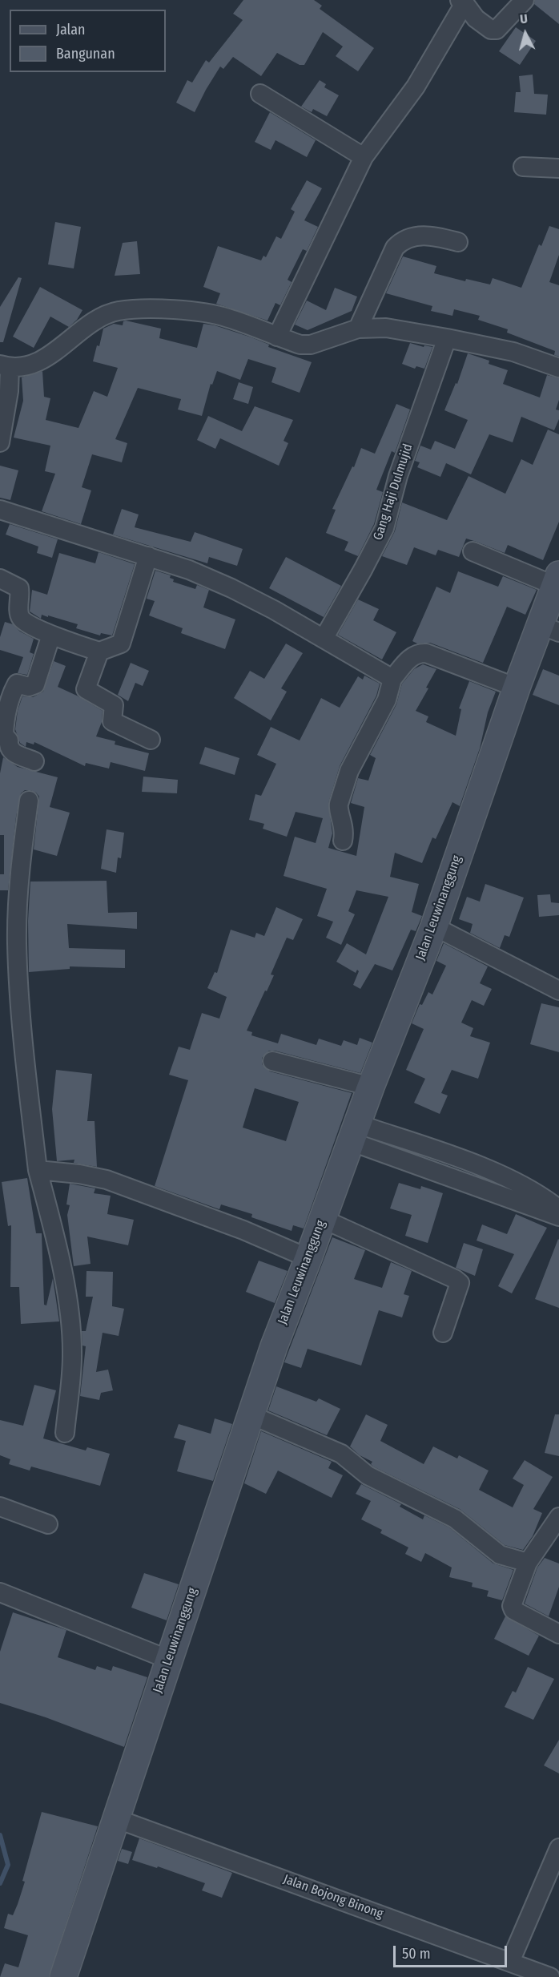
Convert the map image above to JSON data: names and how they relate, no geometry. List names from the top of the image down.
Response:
{
  "streets": {
    "main road": ["Jalan Leuwinanggung"],
    "street": ["Gang Haji Dulmujid", "Jalan Bojong Binong"]
  },
  "crossings": [
    ["Jalan Leuwinanggung", "Jalan Bojong Binong"]
  ],
  "legend": ["Jalan", "Bangunan"],
  "scale_bar": "50 m",
  "north": "top"
}
